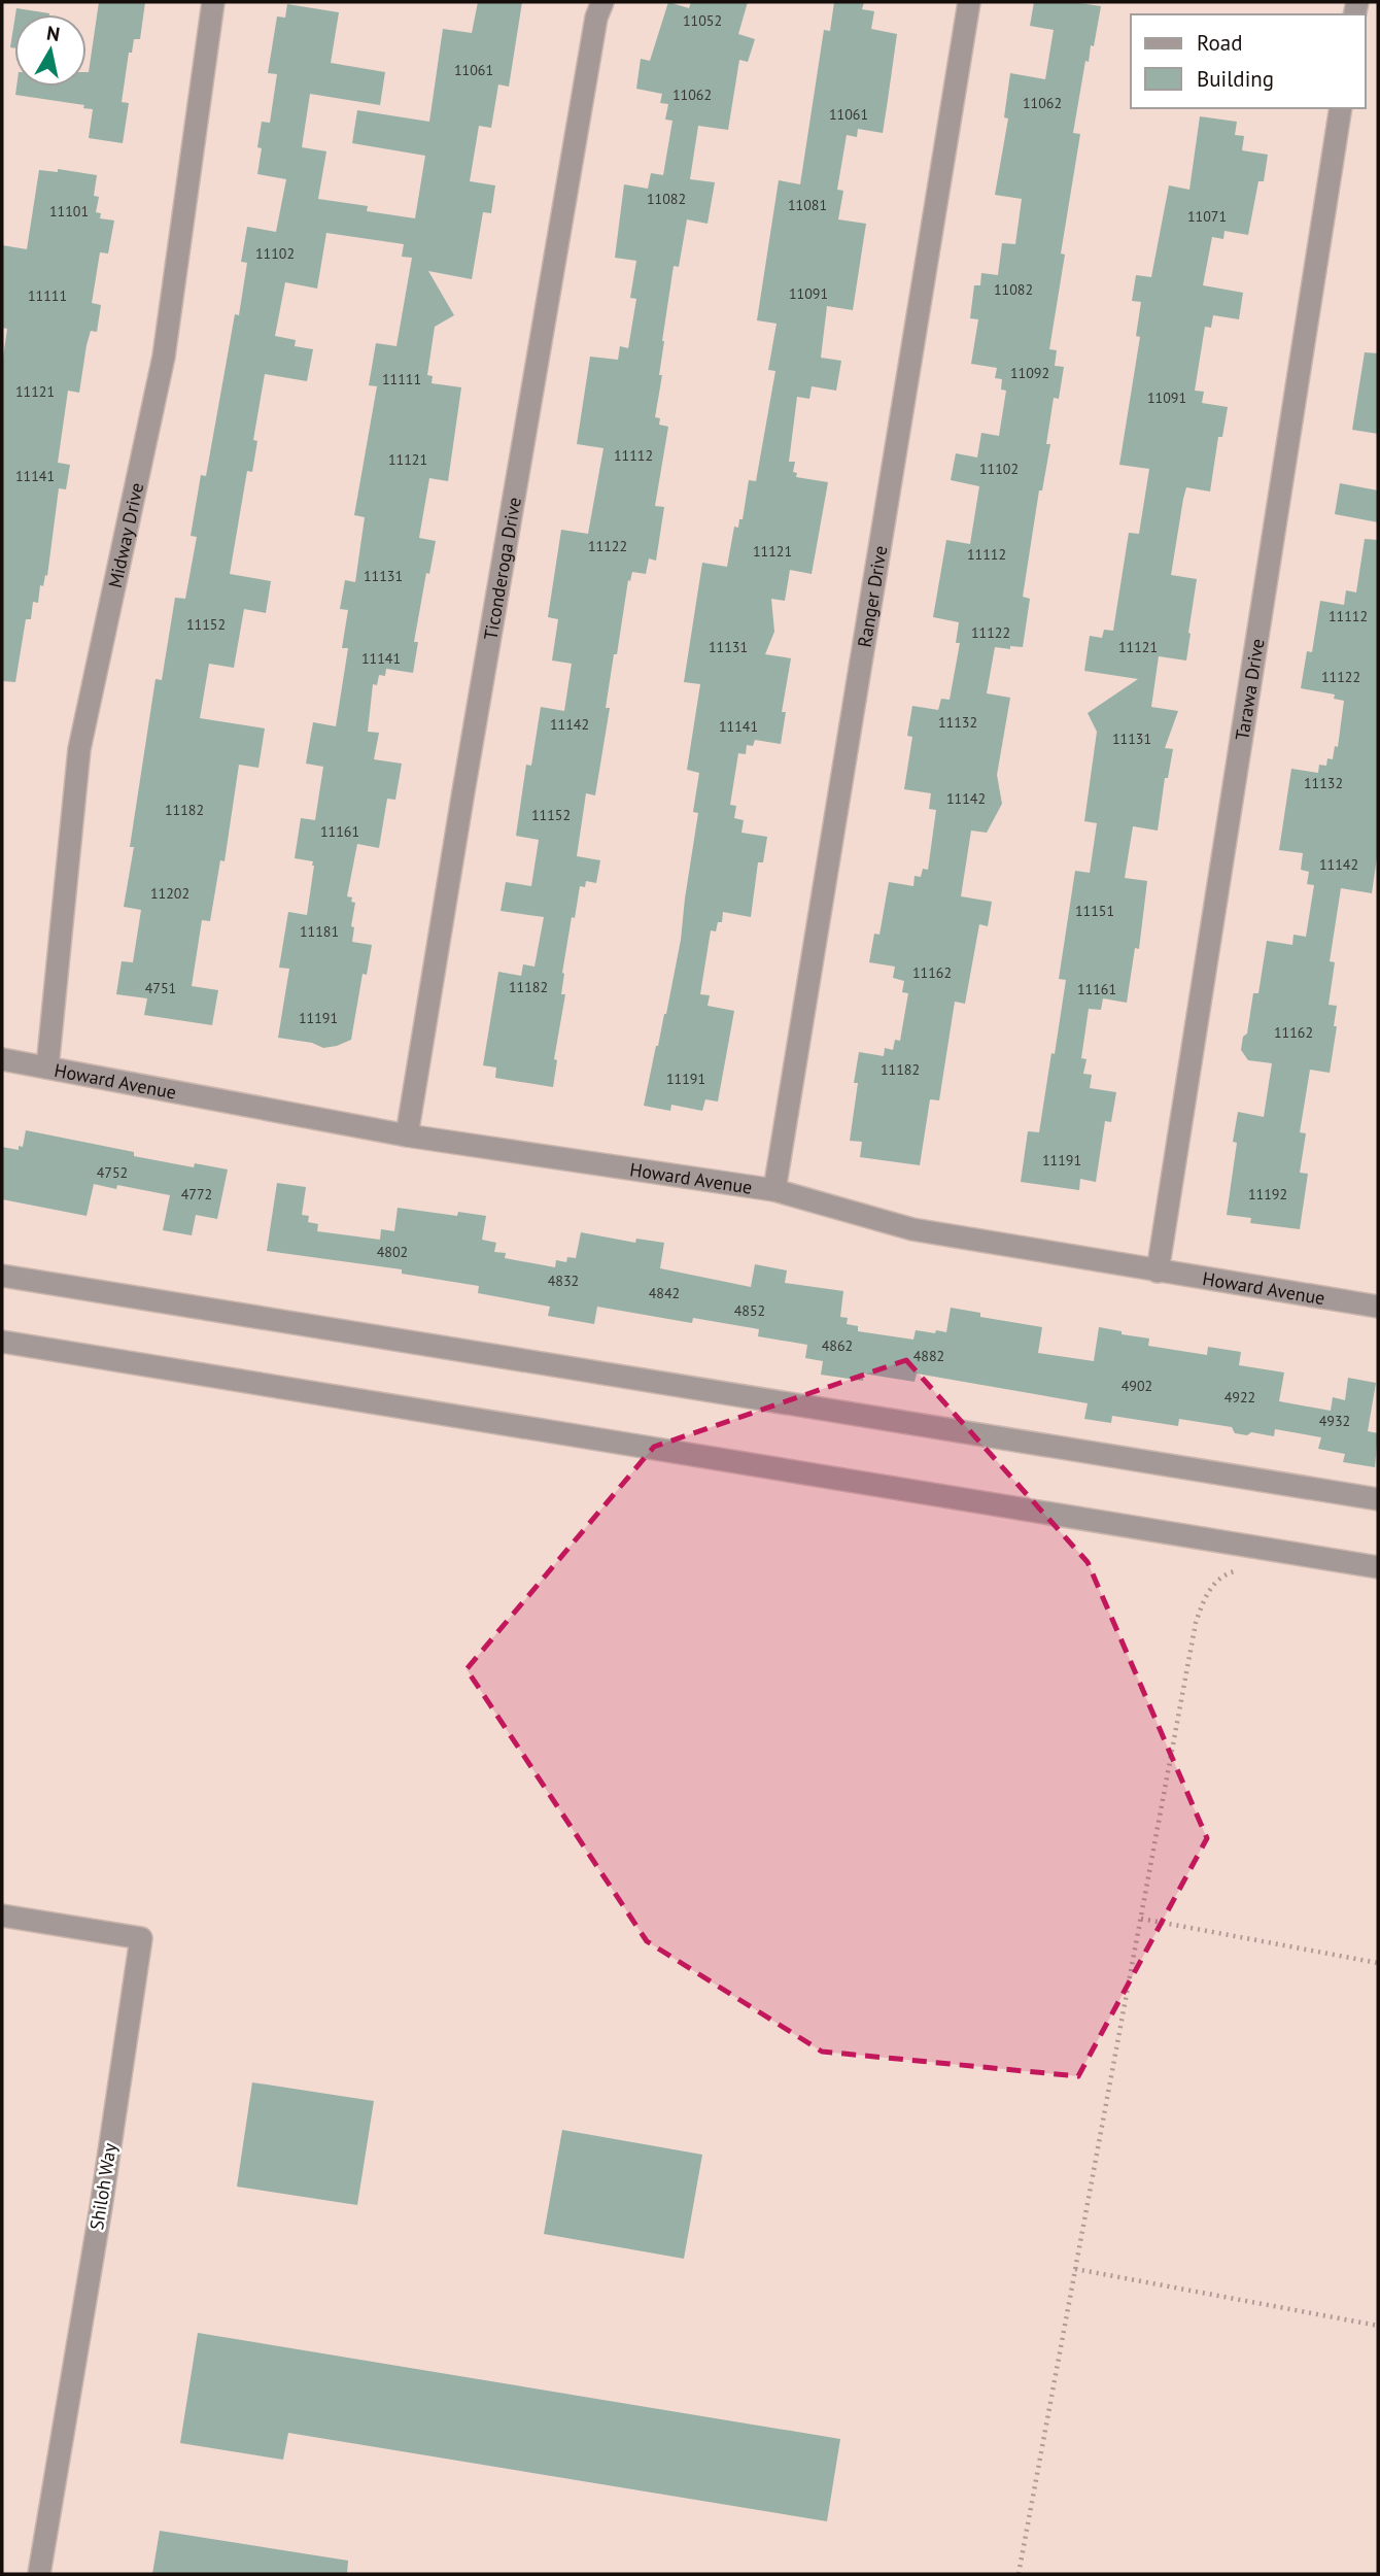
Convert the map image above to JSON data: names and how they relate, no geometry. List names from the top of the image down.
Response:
{
  "streets": {
    "street": [
      "Midway Drive",
      "Ticonderoga Drive",
      "Ranger Drive",
      "Tarawa Drive",
      "Howard Avenue",
      "Shiloh Way"
    ]
  },
  "crossings": [
    ["Midway Drive", "Howard Avenue"],
    ["Ticonderoga Drive", "Howard Avenue"],
    ["Ranger Drive", "Howard Avenue"],
    ["Tarawa Drive", "Howard Avenue"]
  ],
  "house_numbers": [
    "11052",
    "11061",
    "11062",
    "11062",
    "11061",
    "11082",
    "11081",
    "11101",
    "11071",
    "11102",
    "11082",
    "11091",
    "11111",
    "11092",
    "11111",
    "11121",
    "11091",
    "11112",
    "11121",
    "11102",
    "11141",
    "11122",
    "11121",
    "11112",
    "11131",
    "11112",
    "11152",
    "11122",
    "11131",
    "11121",
    "11141",
    "11122",
    "11132",
    "11142",
    "11141",
    "11131",
    "11132",
    "11142",
    "11182",
    "11152",
    "11161",
    "11142",
    "11202",
    "11151",
    "11181",
    "11162",
    "11182",
    "4751",
    "11161",
    "11191",
    "11162",
    "11182",
    "11191",
    "11191",
    "4752",
    "4772",
    "11192",
    "4802",
    "4832",
    "4842",
    "4852",
    "4862",
    "4882",
    "4902",
    "4922",
    "4932"
  ],
  "legend": ["Road", "Building"],
  "north": "top"
}
